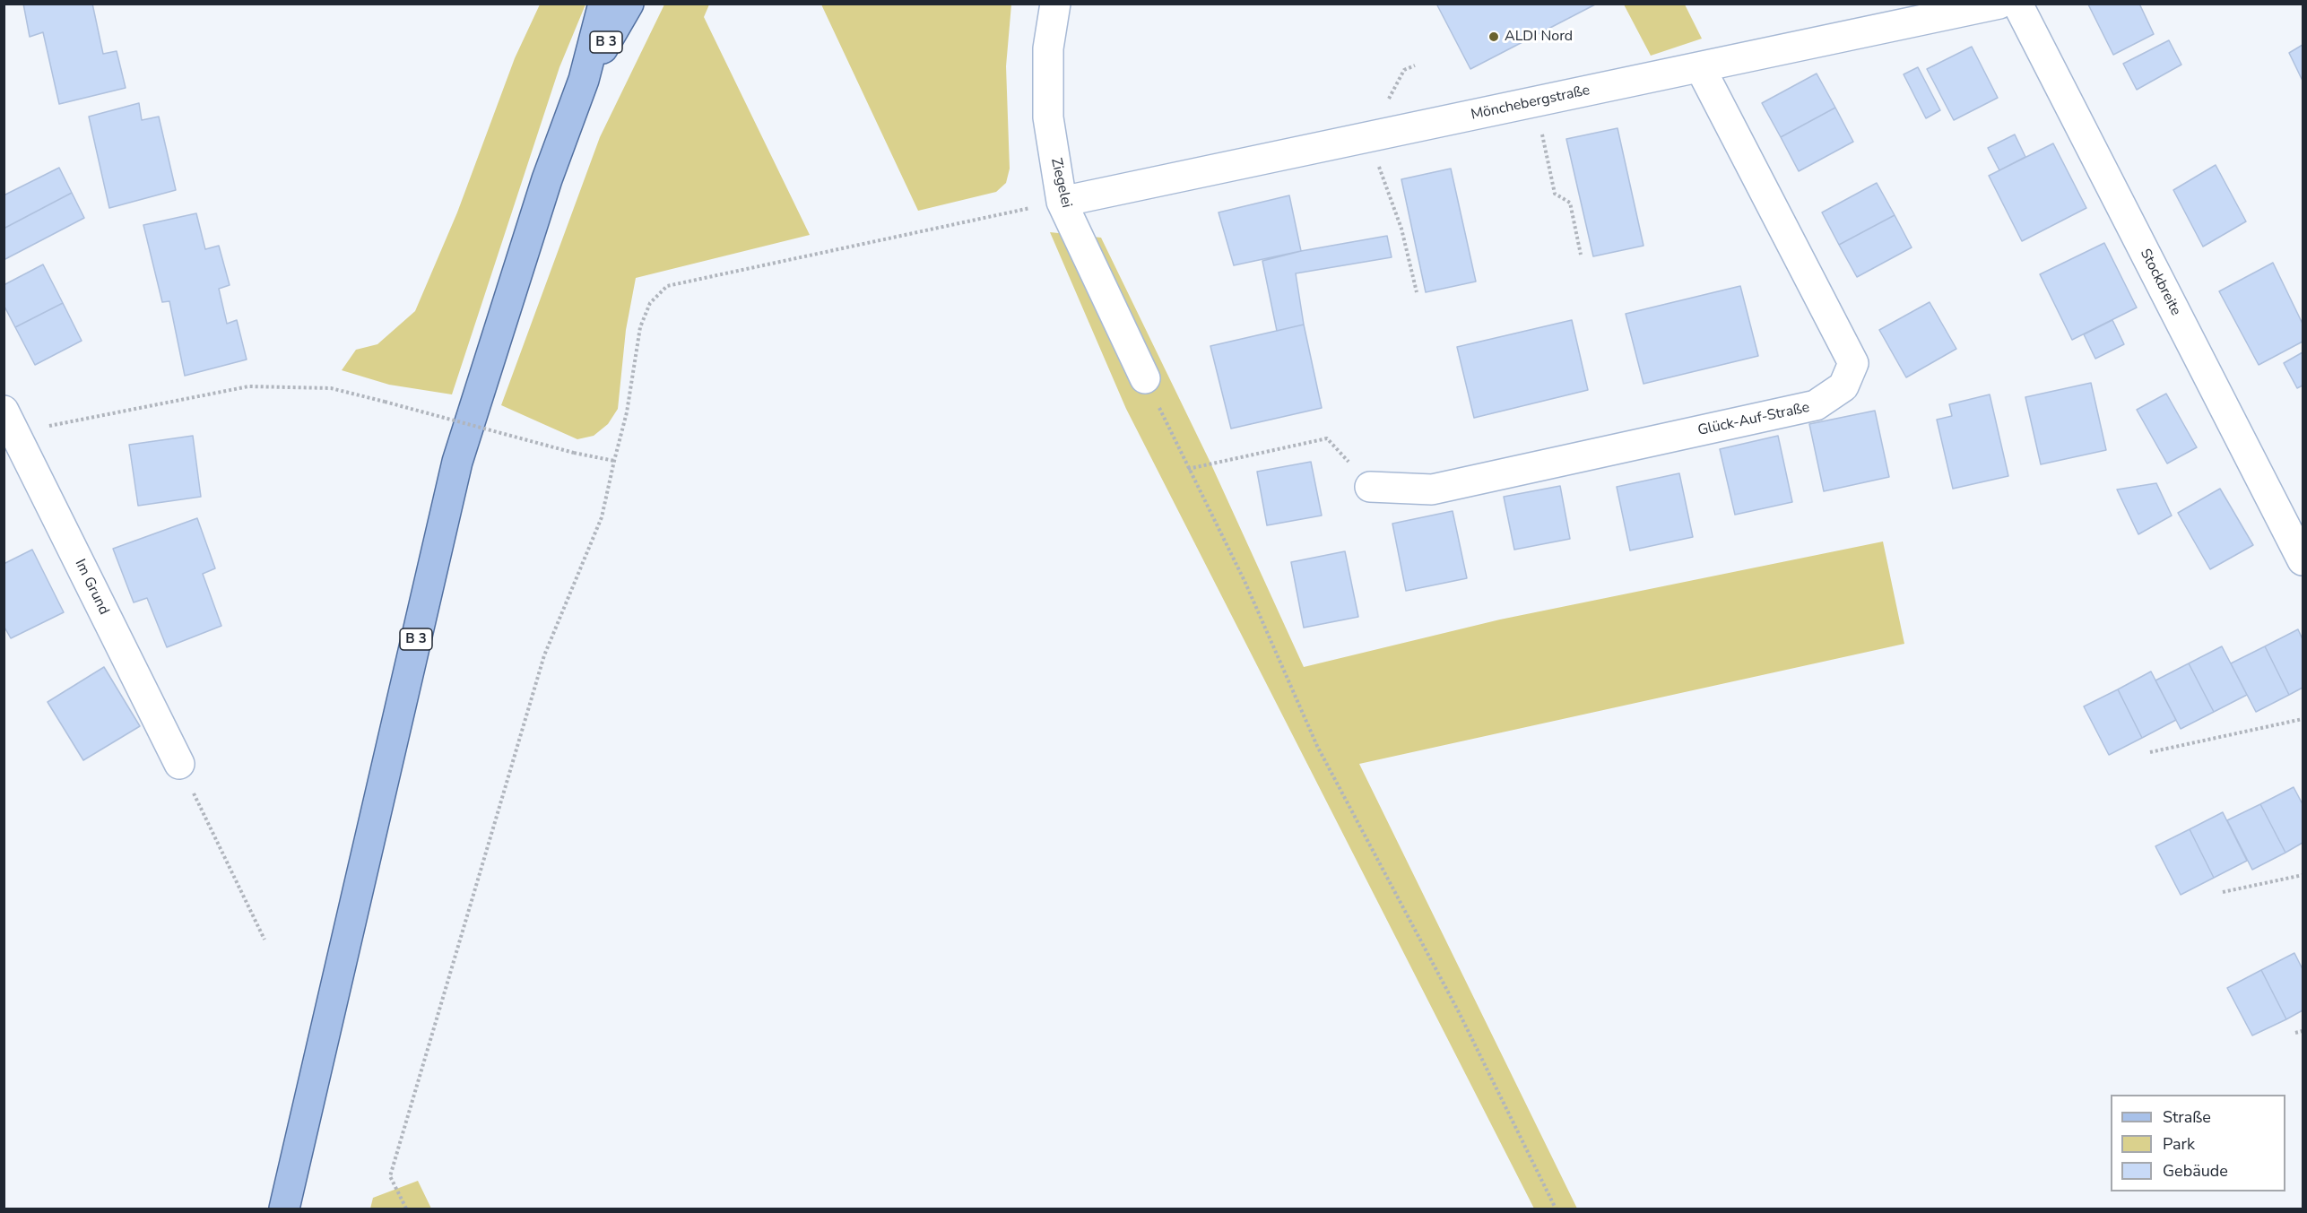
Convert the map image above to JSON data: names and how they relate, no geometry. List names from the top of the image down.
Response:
{
  "streets": {
    "main road": ["B 3"],
    "street": [
      "Mönchebergstraße",
      "Ziegelei",
      "Stockbreite",
      "Glück-Auf-Straße",
      "Im Grund"
    ]
  },
  "crossings": [
    ["Mönchebergstraße", "Ziegelei"],
    ["Mönchebergstraße", "Glück-Auf-Straße"]
  ],
  "places": ["ALDI Nord"],
  "legend": ["Straße", "Park", "Gebäude"]
}
